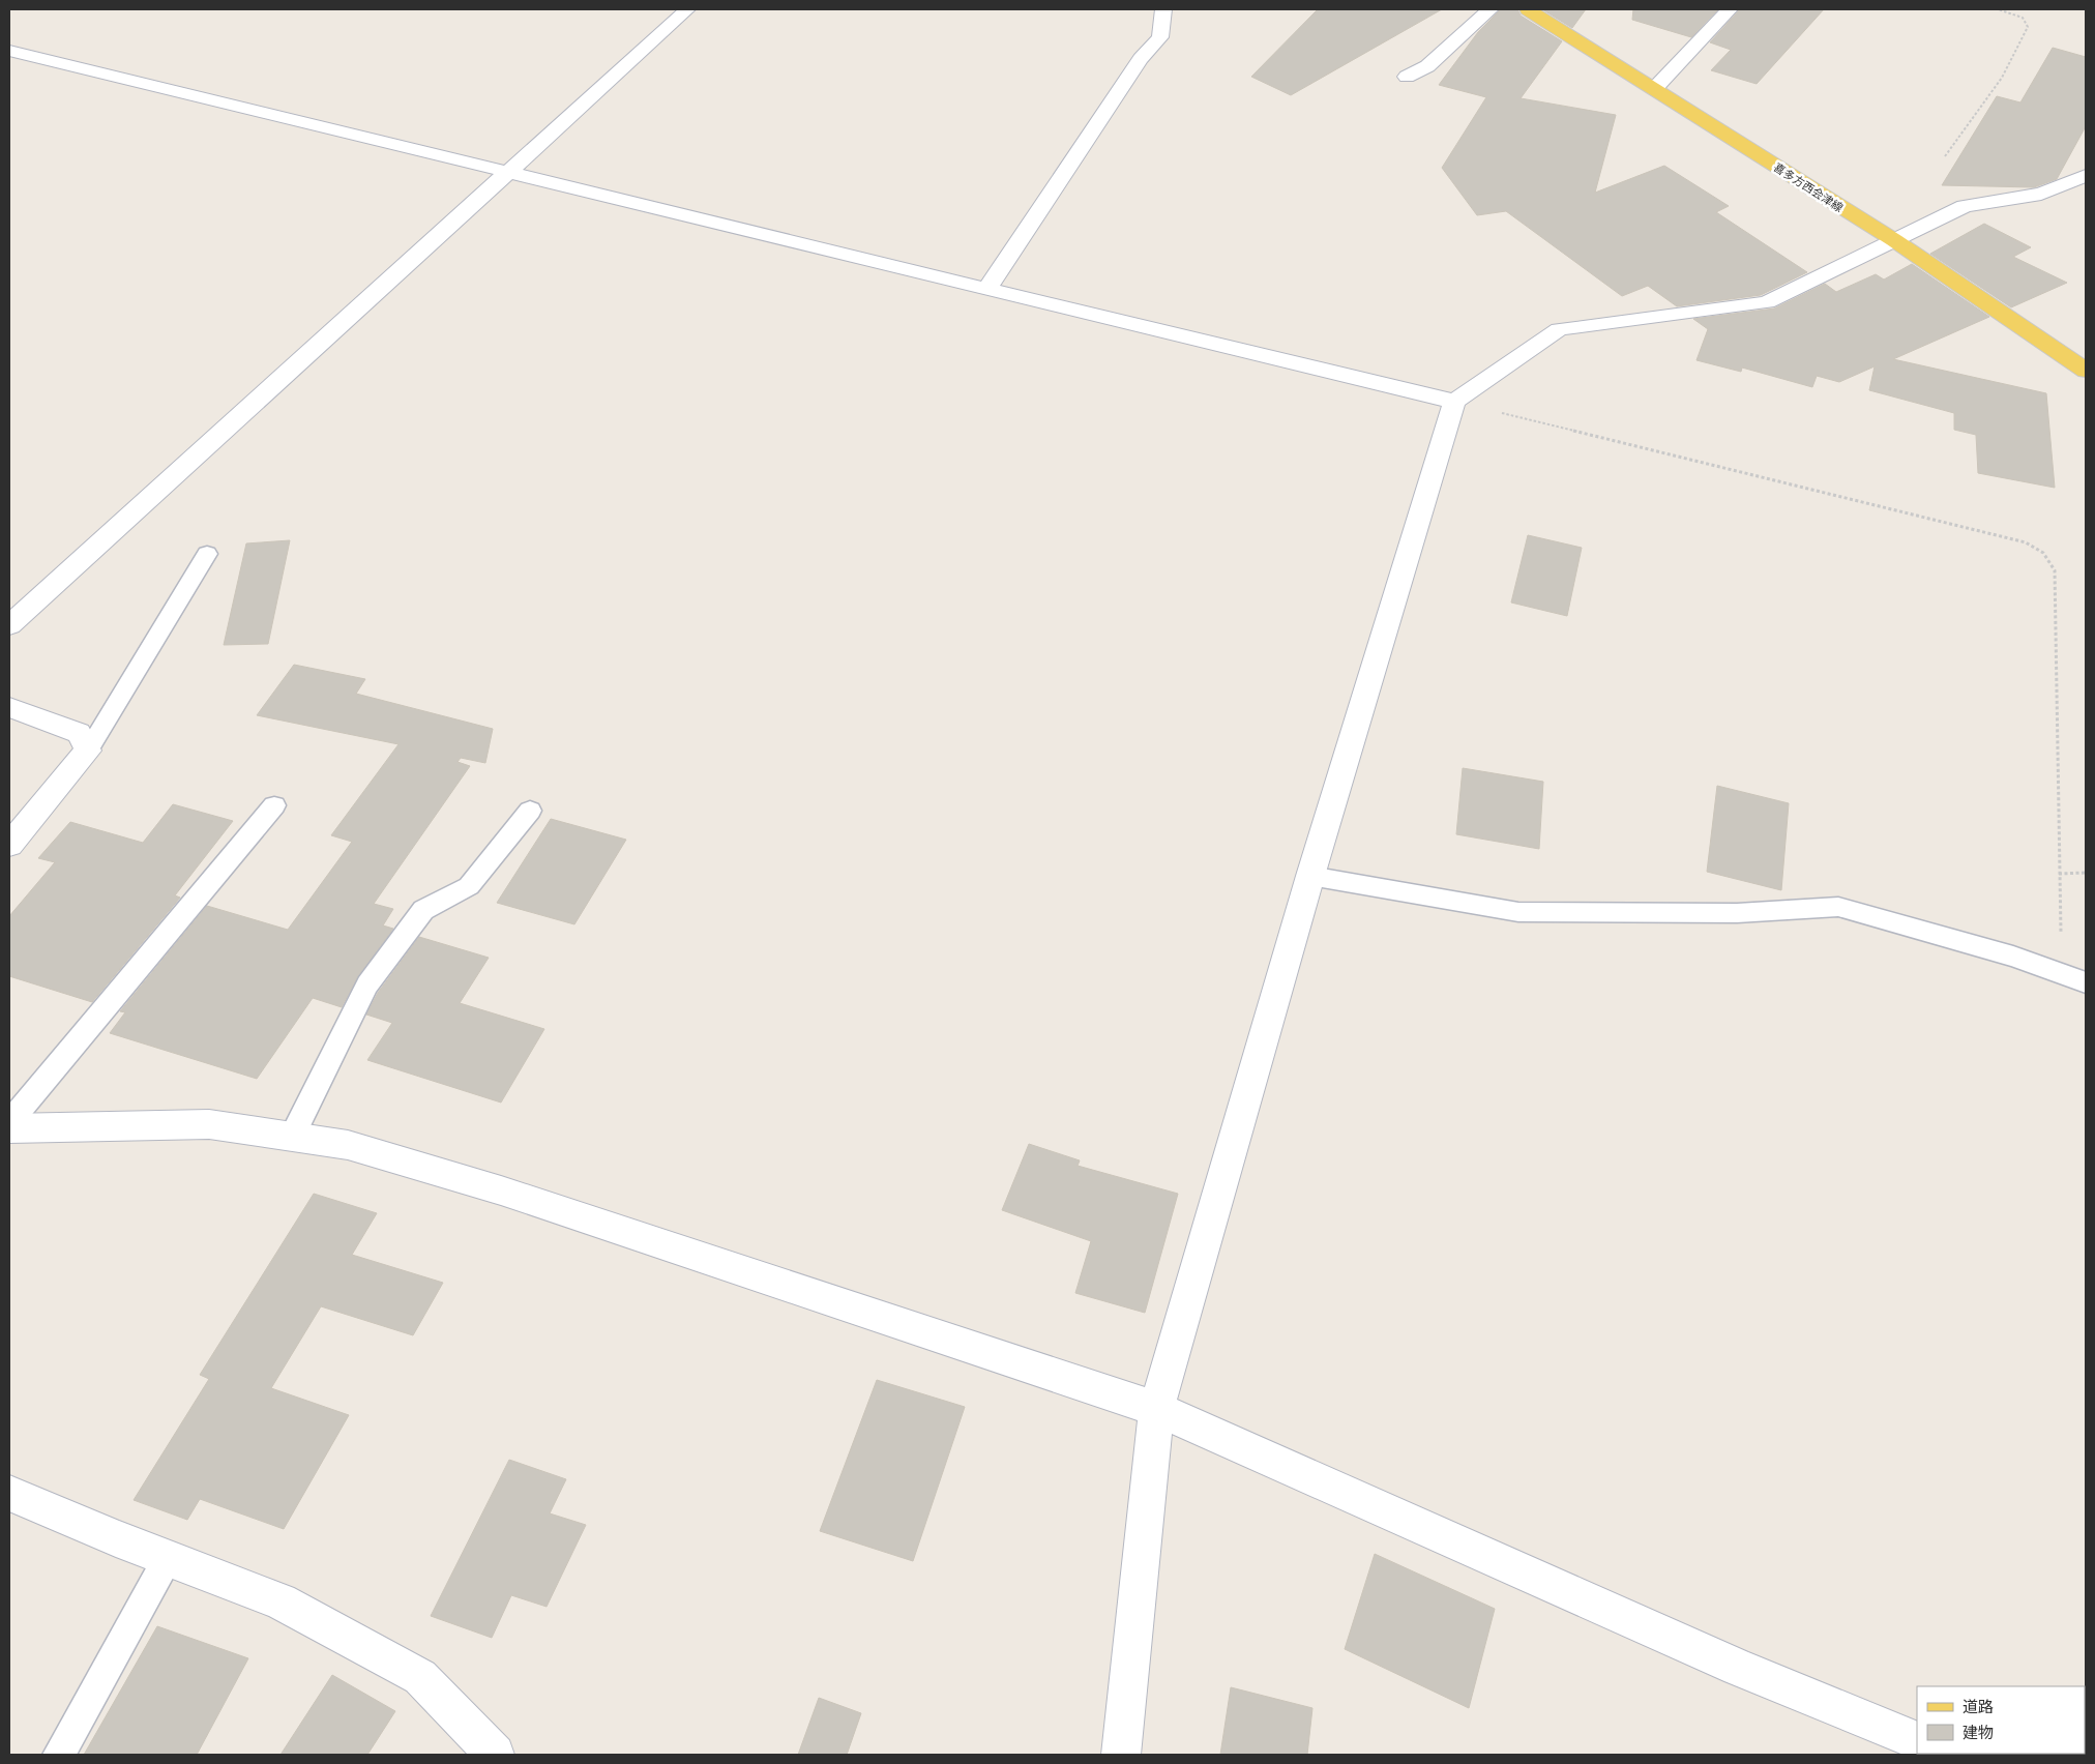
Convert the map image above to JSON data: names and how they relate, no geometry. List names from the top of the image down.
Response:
{
  "streets": {
    "main road": ["喜多方西会津線"]
  },
  "legend": ["道路", "建物"]
}
